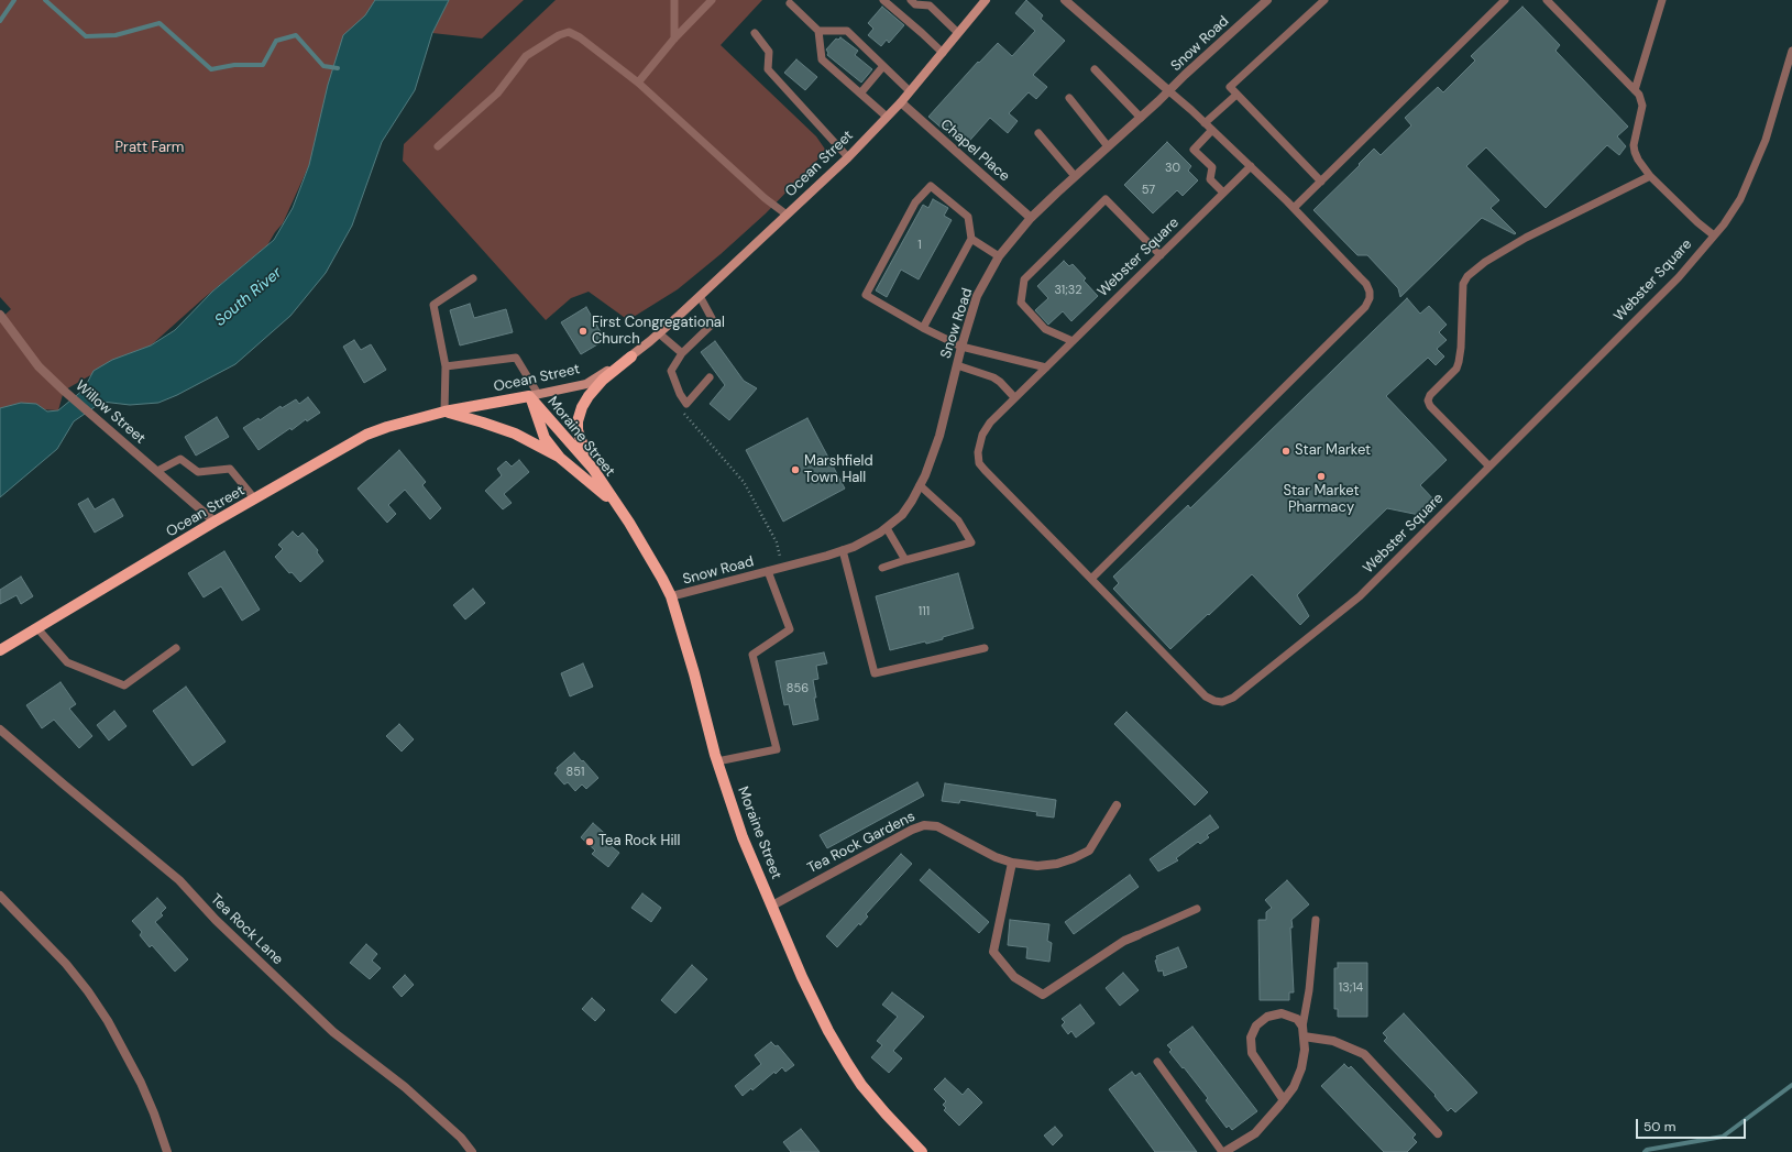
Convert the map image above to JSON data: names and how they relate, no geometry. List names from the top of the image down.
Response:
{
  "streets": {
    "main road": ["Ocean Street", "Moraine Street"],
    "street": [
      "Snow Road",
      "Chapel Place",
      "Willow Street",
      "Tea Rock Gardens",
      "Tea Rock Lane"
    ],
    "lane": ["Webster Square"]
  },
  "crossings": [
    ["Snow Road", "Chapel Place"],
    ["Snow Road", "Moraine Street"],
    ["Chapel Place", "Ocean Street"],
    ["Ocean Street", "Willow Street"],
    ["Ocean Street", "Moraine Street"],
    ["Moraine Street", "Tea Rock Gardens"]
  ],
  "water": ["South River"],
  "parks": ["Pratt Farm"],
  "places": [
    "First Congregational Church",
    "Star Market",
    "Marshfield Town Hall",
    "Star Market Pharmacy",
    "Tea Rock Hill"
  ],
  "house_numbers": [
    "30",
    "57",
    "1",
    "31;32",
    "111",
    "856",
    "851",
    "13;14"
  ],
  "scale_bar": "50 m"
}
